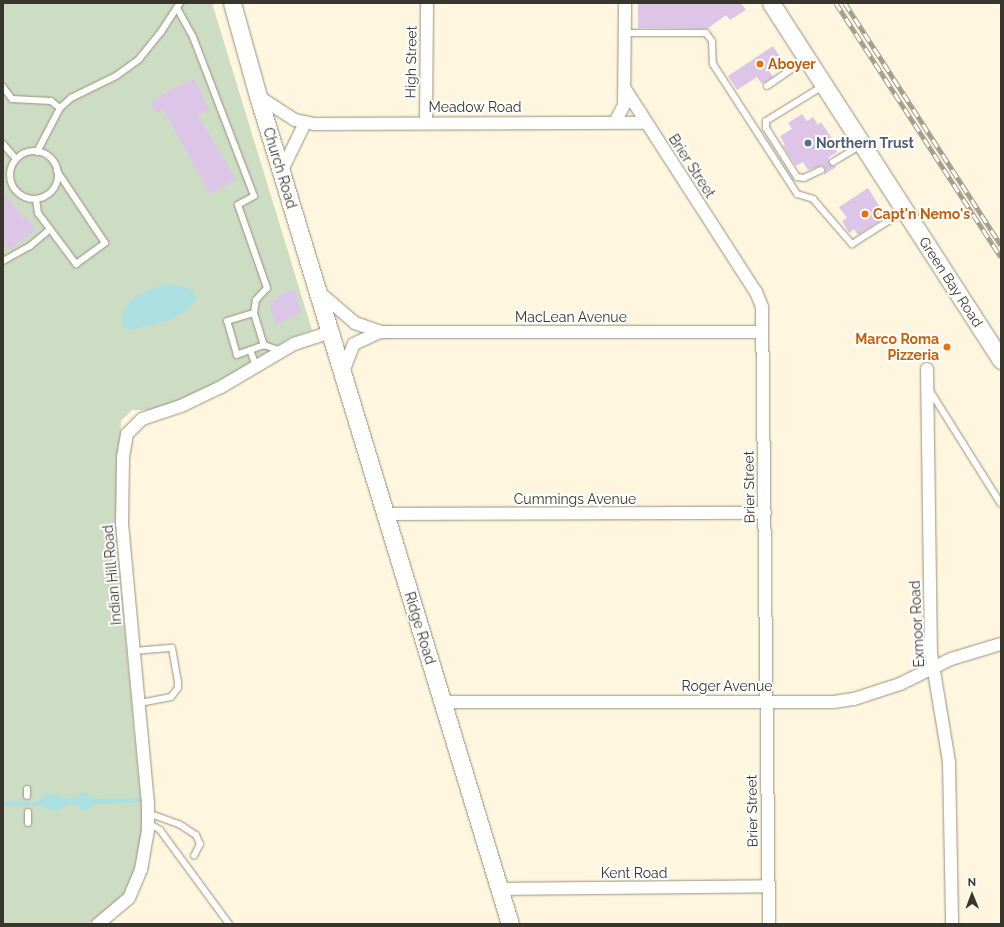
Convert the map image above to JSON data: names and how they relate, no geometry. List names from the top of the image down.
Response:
{
  "streets": {
    "street": [
      "High Street",
      "Meadow Road",
      "Brier Street",
      "Church Road",
      "Green Bay Road",
      "MacLean Avenue",
      "Cummings Avenue",
      "Indian Hill Road",
      "Exmoor Road",
      "Ridge Road",
      "Roger Avenue",
      "Kent Road"
    ]
  },
  "crossings": [
    ["High Street", "Meadow Road"],
    ["Meadow Road", "Brier Street"],
    ["Meadow Road", "Church Road"],
    ["Brier Street", "MacLean Avenue"],
    ["Brier Street", "Cummings Avenue"],
    ["Brier Street", "Roger Avenue"],
    ["Brier Street", "Kent Road"],
    ["Church Road", "MacLean Avenue"],
    ["Church Road", "Indian Hill Road"],
    ["Church Road", "Ridge Road"],
    ["MacLean Avenue", "Ridge Road"],
    ["Cummings Avenue", "Ridge Road"],
    ["Indian Hill Road", "Ridge Road"],
    ["Exmoor Road", "Roger Avenue"],
    ["Ridge Road", "Roger Avenue"],
    ["Ridge Road", "Kent Road"]
  ],
  "places": [
    "Aboyer",
    "Northern Trust",
    "Capt'n Nemo's",
    "Marco Roma Pizzeria"
  ],
  "north": "top"
}
